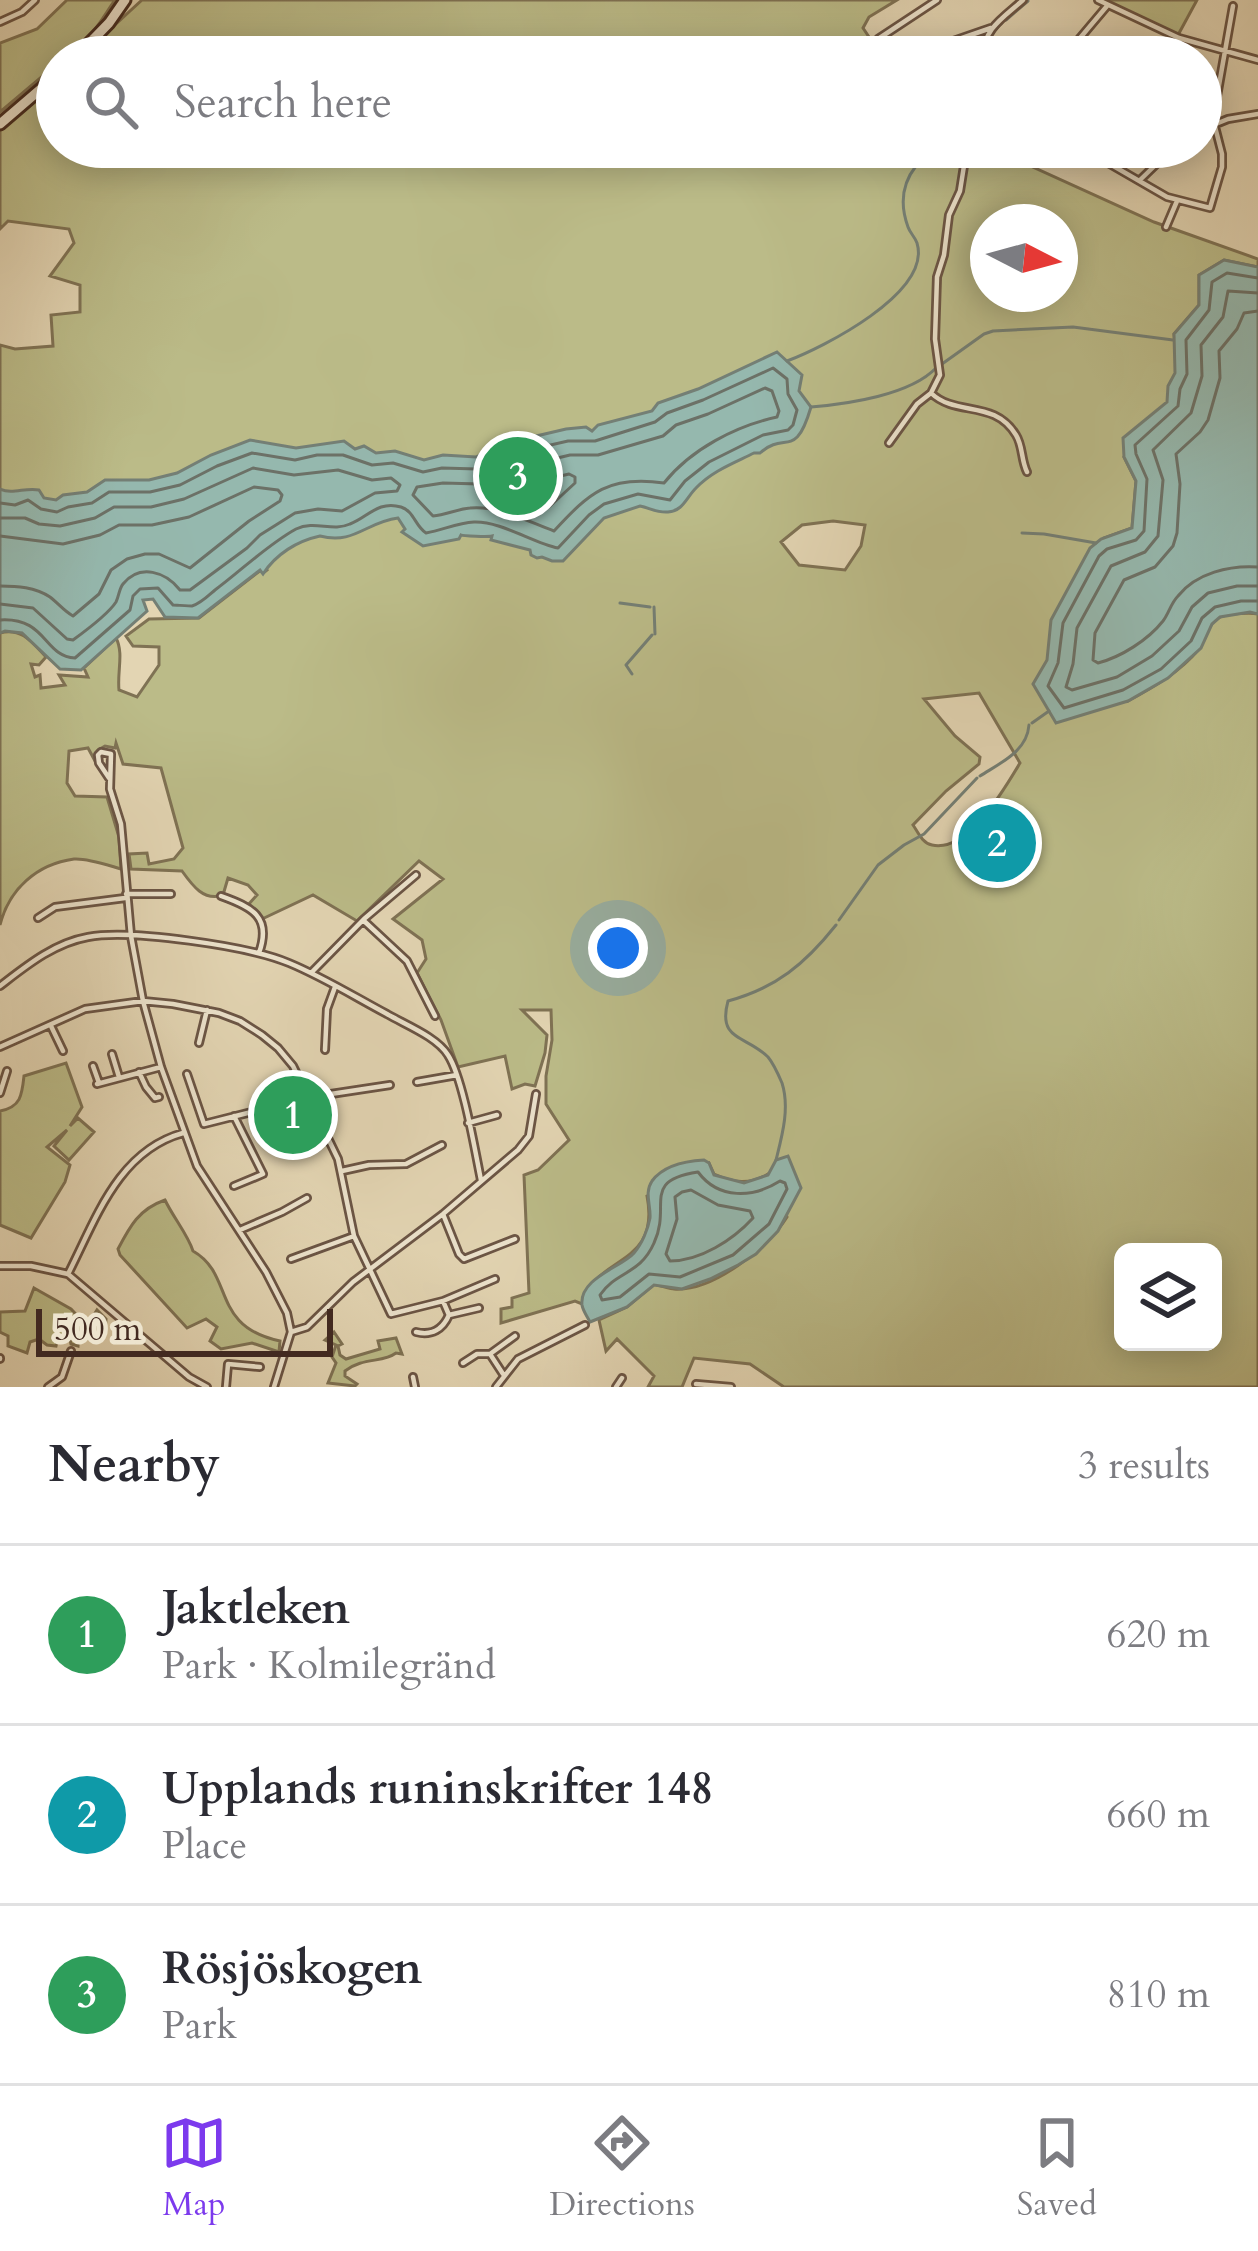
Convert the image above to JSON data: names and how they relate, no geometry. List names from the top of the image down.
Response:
{
  "scale_bar": "500 m",
  "north": "right",
  "page": {
    "search": "Search here",
    "pins": ["3", "2", "1"],
    "scale": "500 m",
    "heading": ["Nearby", "3 results"],
    "list": [
      {
        "mark": "1",
        "name": "Jaktleken",
        "note": "Park · Kolmilegränd",
        "value": "620 m"
      },
      {
        "mark": "2",
        "name": "Upplands runinskrifter 148",
        "note": "Place",
        "value": "660 m"
      },
      {
        "mark": "3",
        "name": "Rösjöskogen",
        "note": "Park",
        "value": "810 m"
      }
    ],
    "nav": ["Map", "Directions", "Saved"]
  }
}
